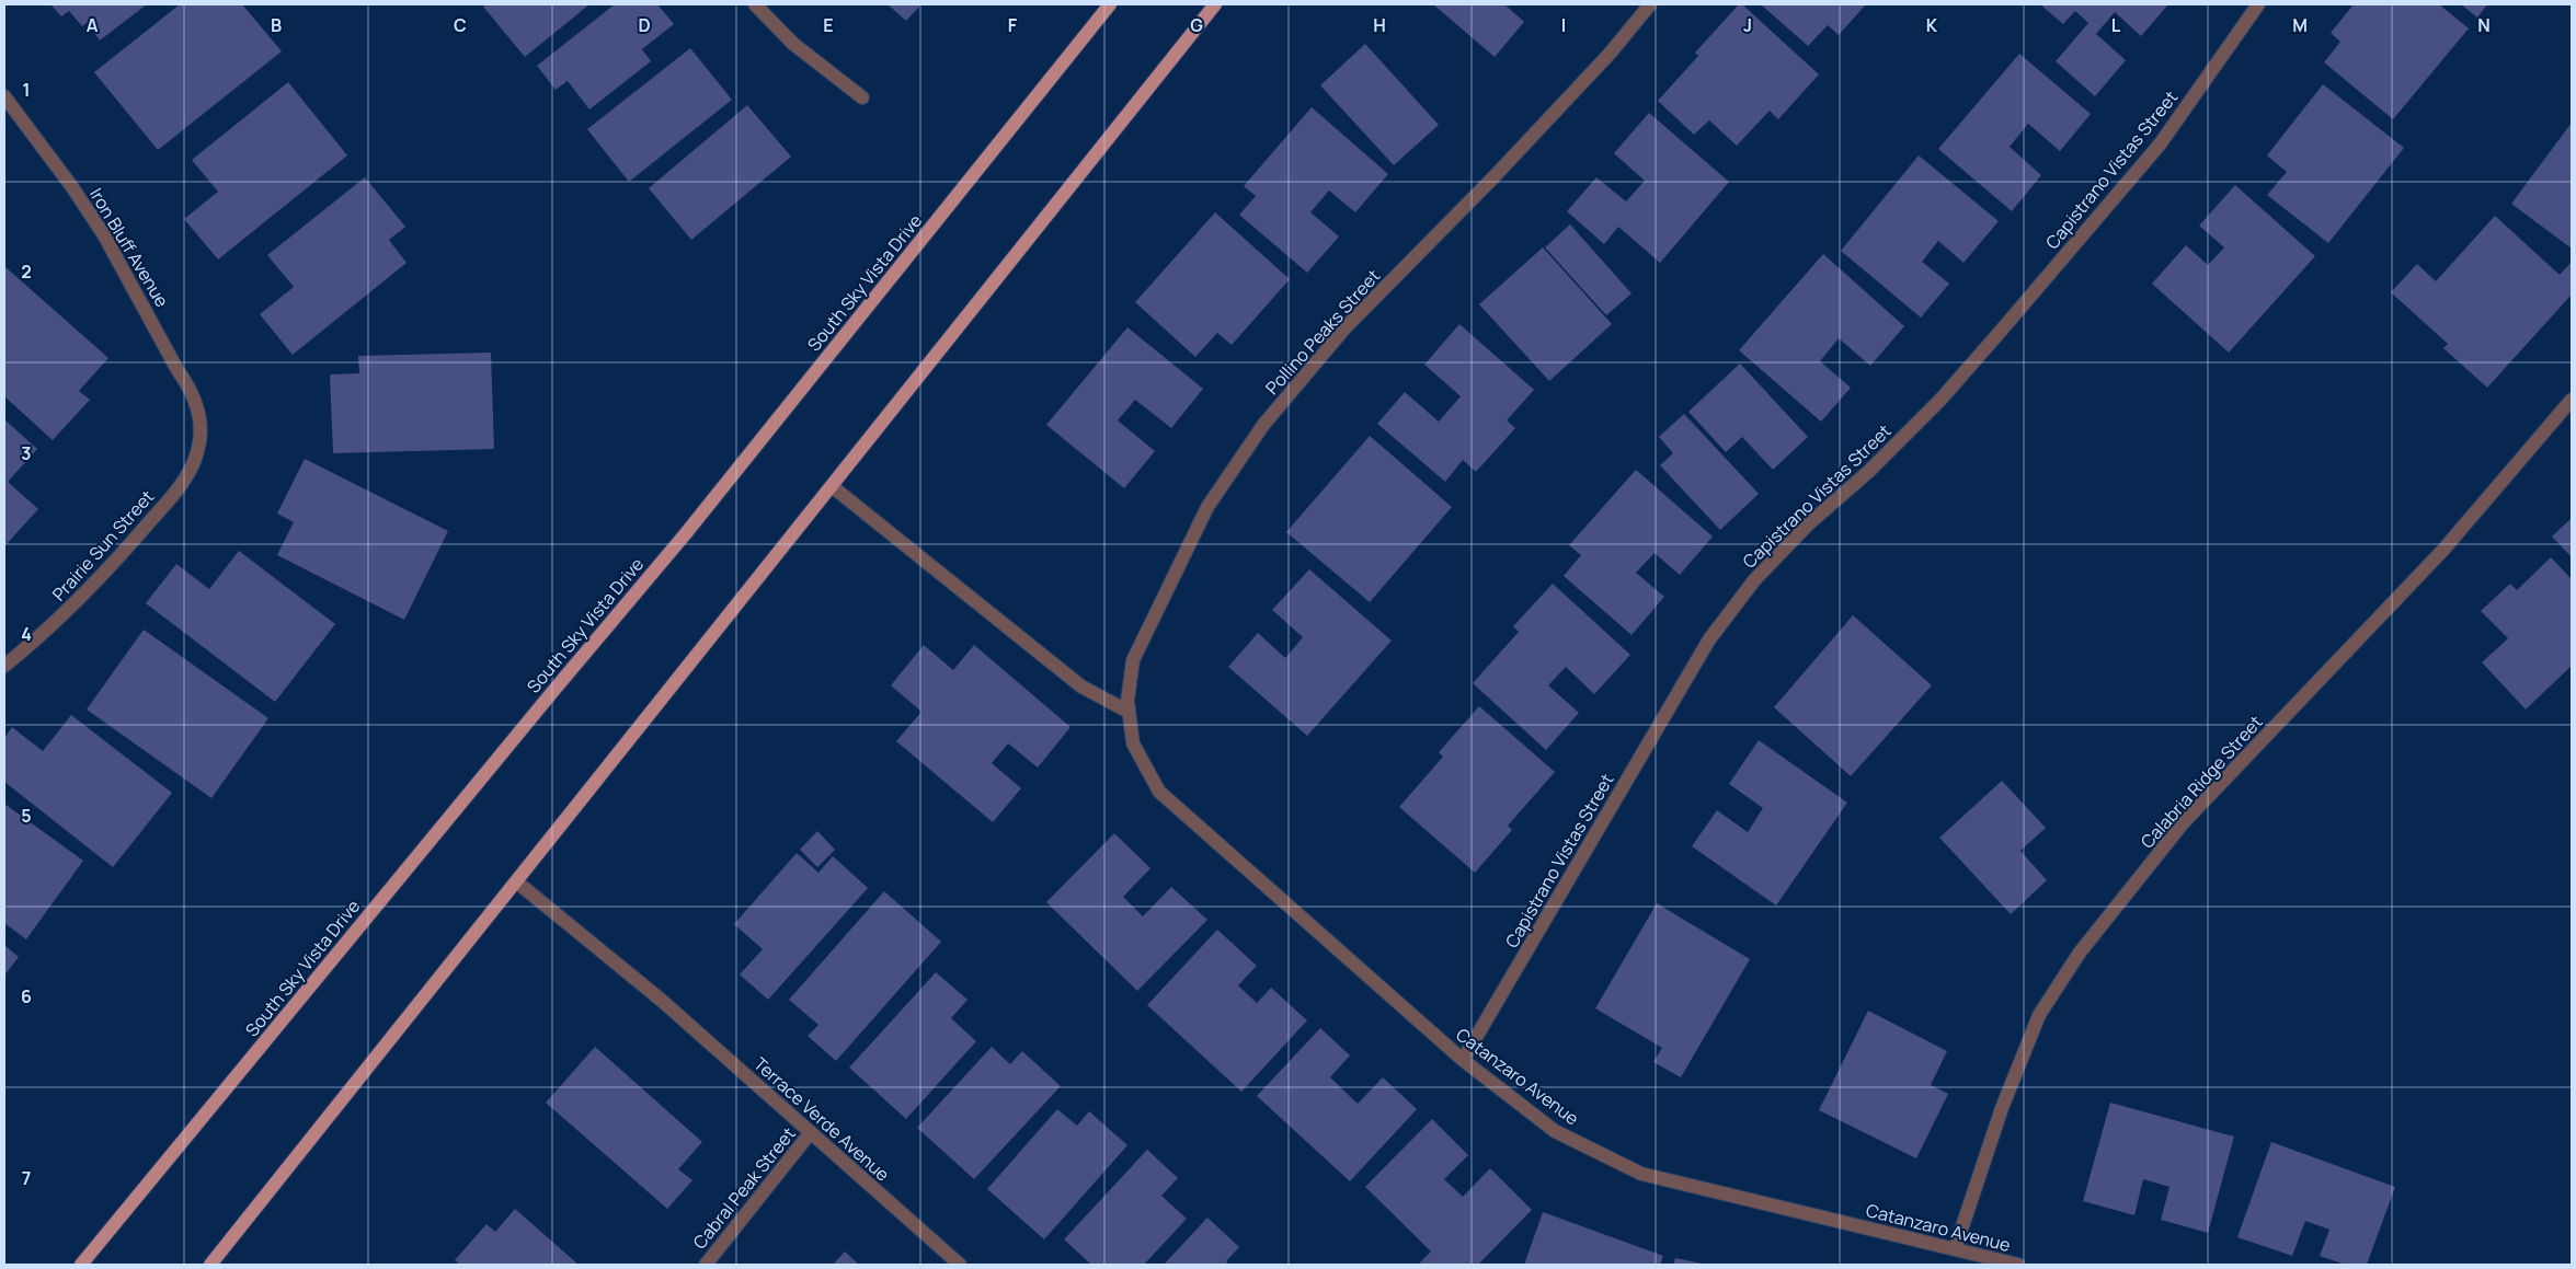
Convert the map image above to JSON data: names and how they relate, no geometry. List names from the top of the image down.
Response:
{
  "streets": {
    "main road": ["South Sky Vista Drive"],
    "street": [
      "Capistrano Vistas Street",
      "Iron Bluff Avenue",
      "Pollino Peaks Street",
      "Prairie Sun Street",
      "Calabria Ridge Street",
      "Catanzaro Avenue",
      "Terrace Verde Avenue",
      "Cabral Peak Street"
    ]
  },
  "crossings": [
    ["Capistrano Vistas Street", "Catanzaro Avenue"],
    ["Iron Bluff Avenue", "Prairie Sun Street"],
    ["Pollino Peaks Street", "Catanzaro Avenue"],
    ["Calabria Ridge Street", "Catanzaro Avenue"],
    ["Terrace Verde Avenue", "Cabral Peak Street"]
  ],
  "grid": {
    "columns": [
      "A",
      "B",
      "C",
      "D",
      "E",
      "F",
      "G",
      "H",
      "I",
      "J",
      "K",
      "L",
      "M",
      "N"
    ],
    "rows": [
      "1",
      "2",
      "3",
      "4",
      "5",
      "6",
      "7"
    ]
  }
}
